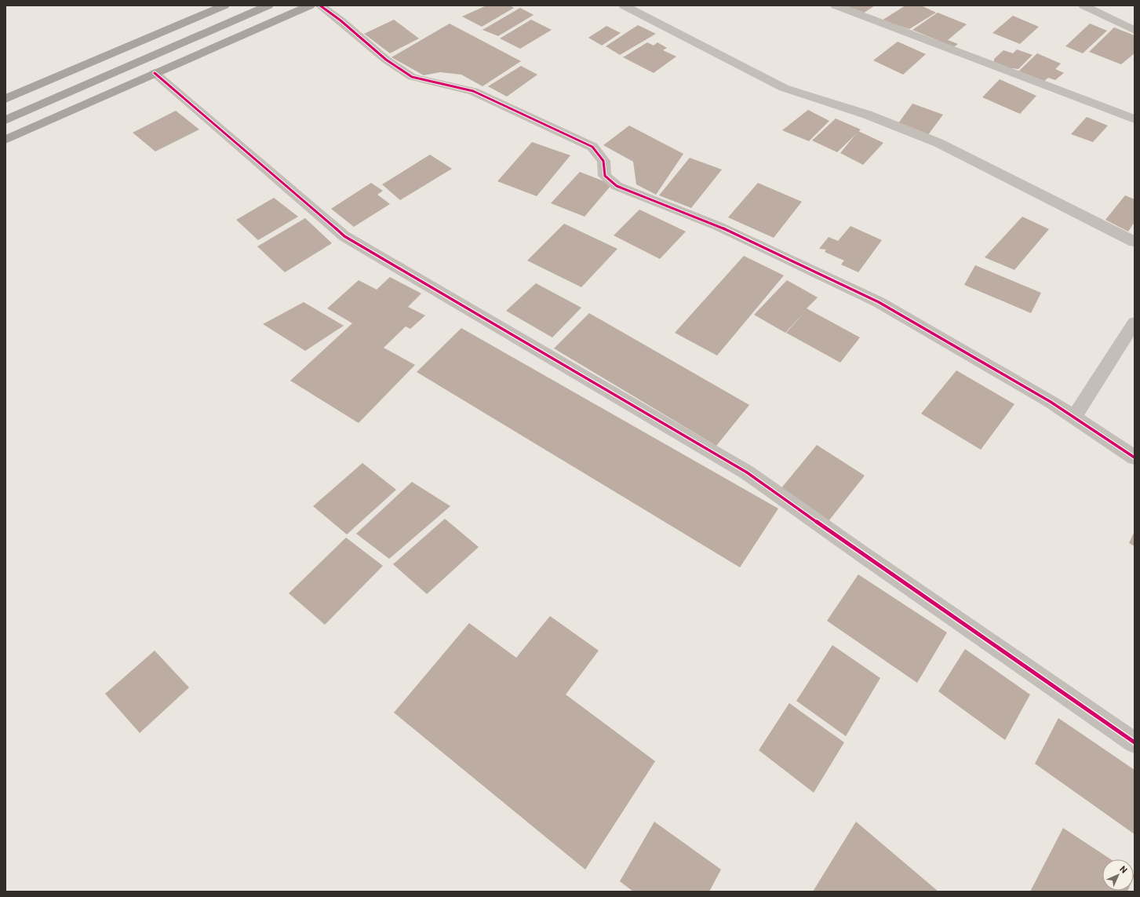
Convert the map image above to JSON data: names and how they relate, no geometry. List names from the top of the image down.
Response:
{
  "north": "top right"
}
